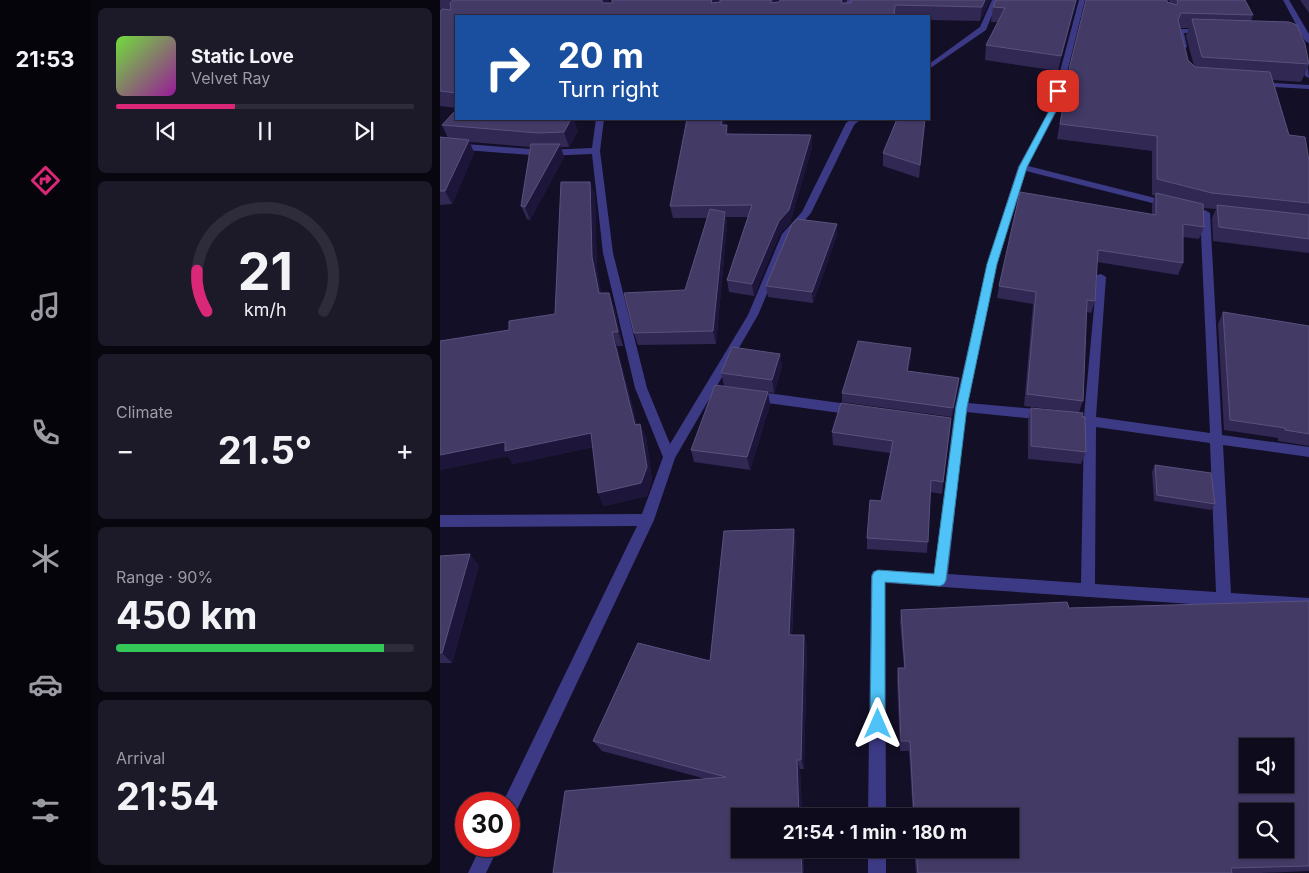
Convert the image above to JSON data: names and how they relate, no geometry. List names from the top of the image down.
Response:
{
  "page": {
    "tabs": "21:53",
    "turn": ["20 m", "Turn right"],
    "song": ["Static Love", "Velvet Ray"],
    "tile": [
      "Climate",
      ["Range · 90%", "450 km"],
      ["Arrival", "21:54"]
    ],
    "heat": ["−", "21.5°", "+"],
    "limit": "30",
    "trip": "21:54 · 1 min · 180 m",
    "gauge": ["21", "km/h"]
  }
}
